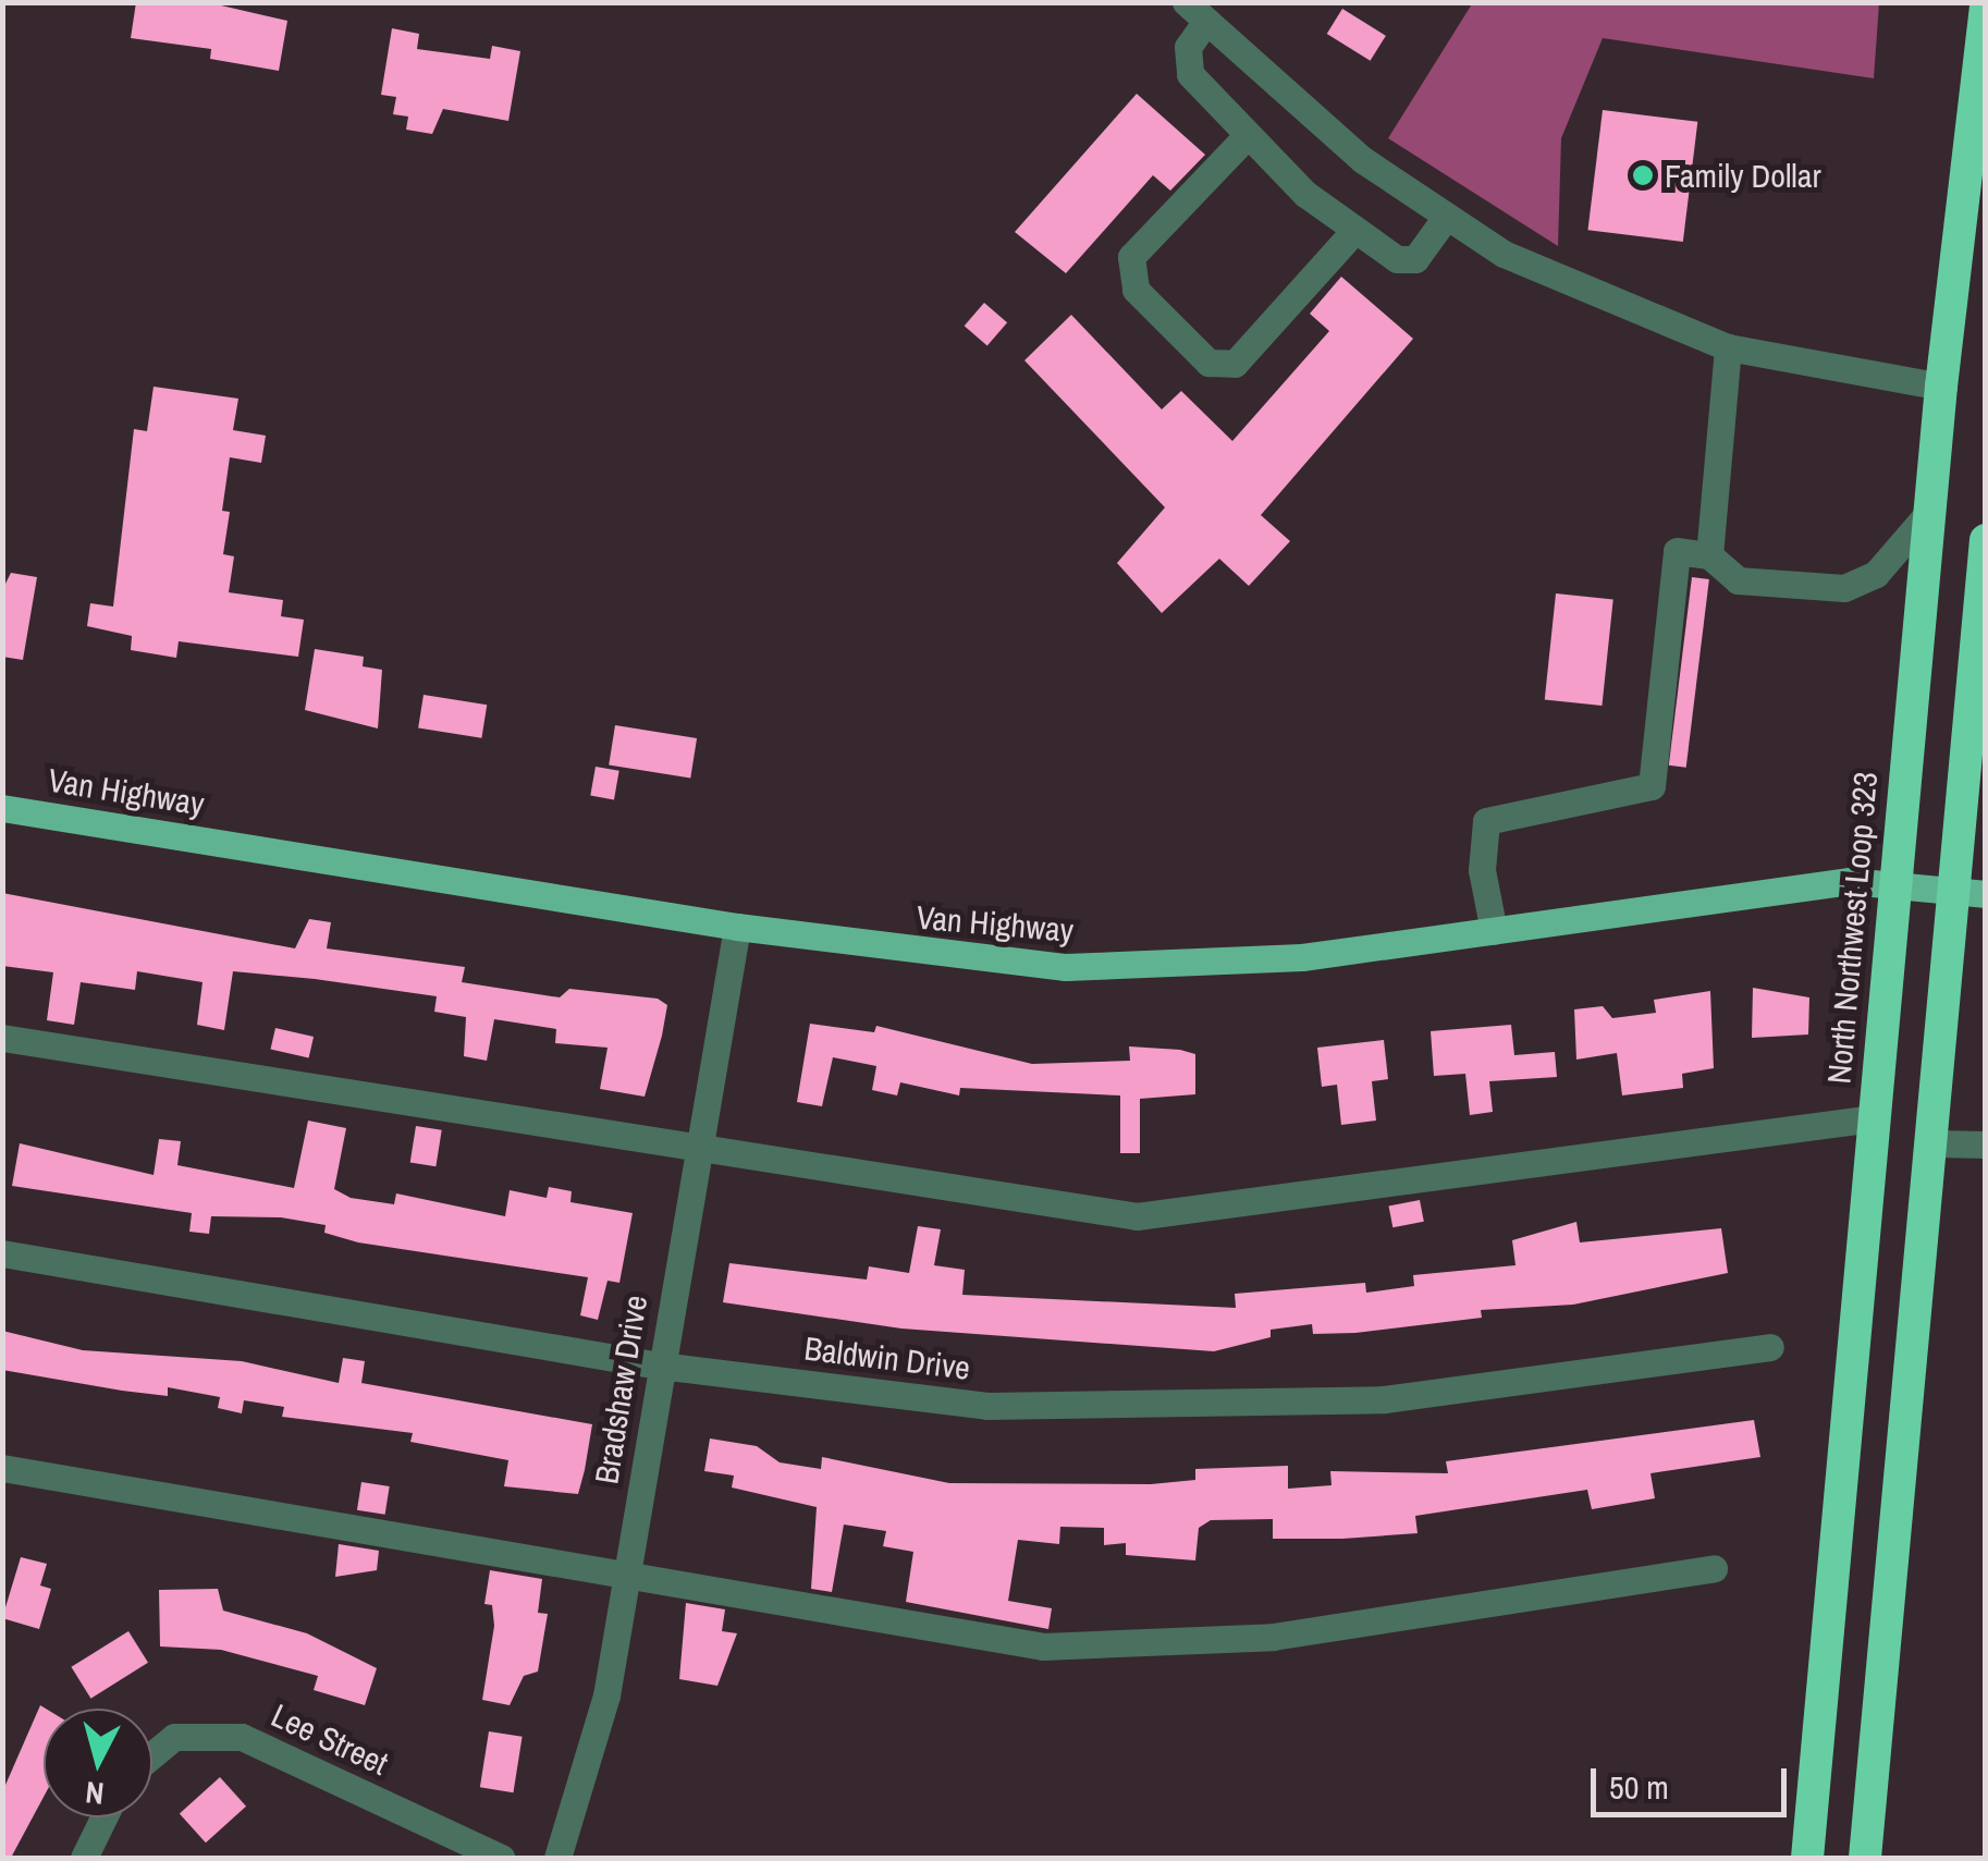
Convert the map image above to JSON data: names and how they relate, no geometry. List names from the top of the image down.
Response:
{
  "streets": {
    "highway": ["North Northwest Loop 323"],
    "main road": ["Van Highway"],
    "street": ["Baldwin Drive", "Bradshaw Drive", "Lee Street"]
  },
  "crossings": [
    ["Van Highway", "North Northwest Loop 323"],
    ["Van Highway", "Bradshaw Drive"],
    ["Baldwin Drive", "Bradshaw Drive"]
  ],
  "places": ["Family Dollar"],
  "scale_bar": "50 m",
  "north": "bottom"
}
